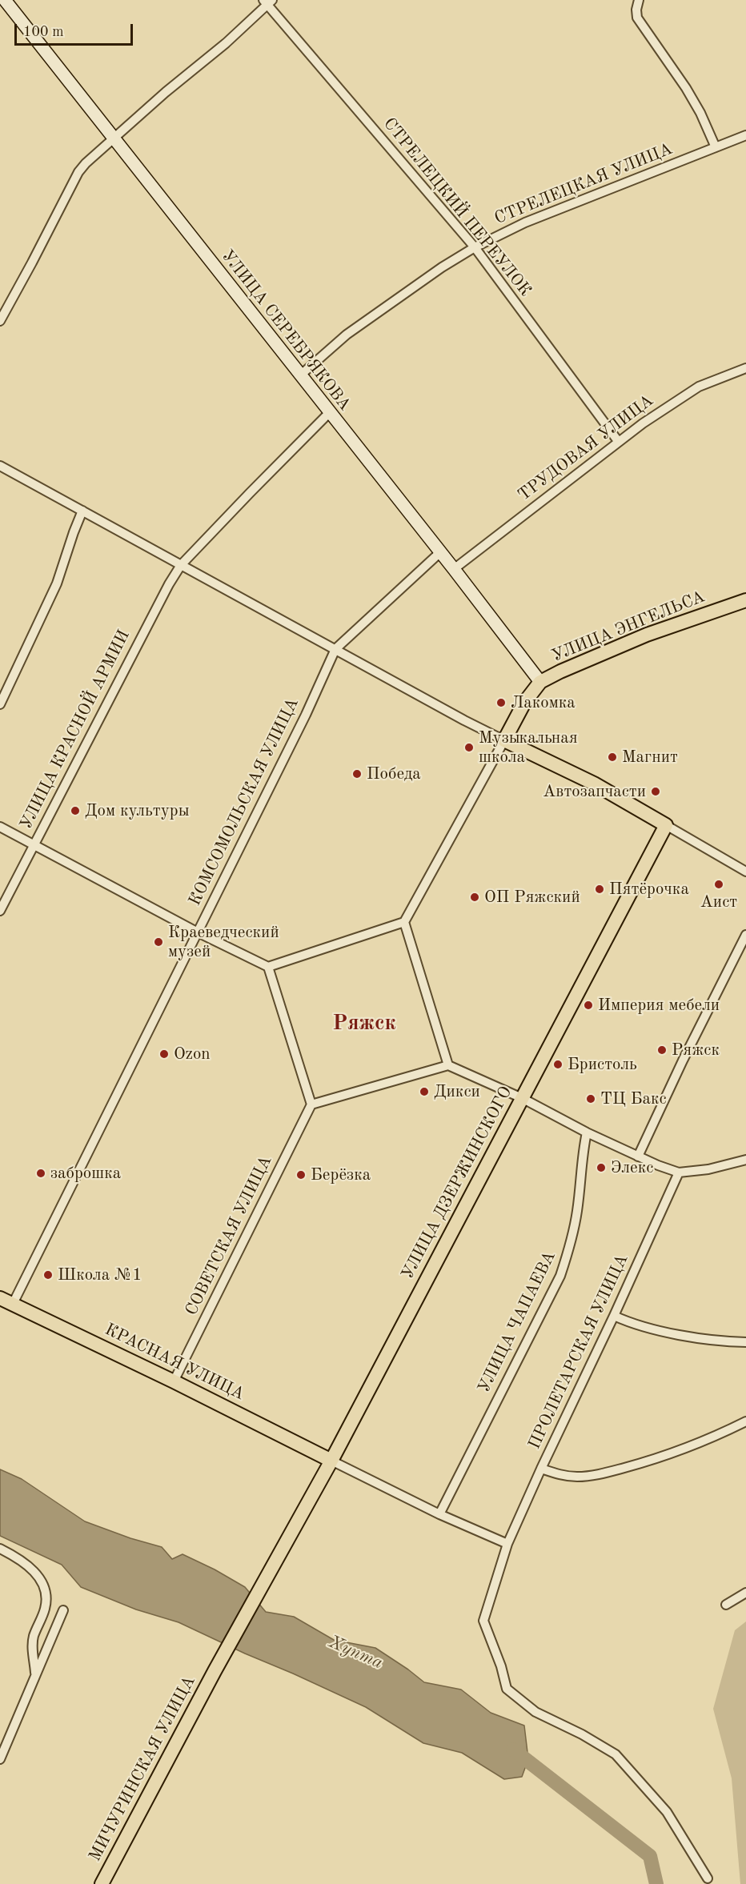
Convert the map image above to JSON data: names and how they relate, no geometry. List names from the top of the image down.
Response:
{
  "streets": {
    "main road": [
      "УЛИЦА СЕРЕБРЯКОВА",
      "УЛИЦА ЭНГЕЛЬСА",
      "УЛИЦА ДЗЕРЖИНСКОГО",
      "КРАСНАЯ УЛИЦА",
      "МИЧУРИНСКАЯ УЛИЦА"
    ],
    "street": [
      "СТРЕЛЕЦКАЯ УЛИЦА",
      "СТРЕЛЕЦКИЙ ПЕРЕУЛОК",
      "ТРУДОВАЯ УЛИЦА",
      "УЛИЦА КРАСНОЙ АРМИИ",
      "КОМСОМОЛЬСКАЯ УЛИЦА",
      "СОВЕТСКАЯ УЛИЦА",
      "УЛИЦА ЧАПАЕВА",
      "ПРОЛЕТАРСКАЯ УЛИЦА"
    ]
  },
  "crossings": [
    ["СТРЕЛЕЦКАЯ УЛИЦА", "СТРЕЛЕЦКИЙ ПЕРЕУЛОК"],
    ["СТРЕЛЕЦКАЯ УЛИЦА", "УЛИЦА СЕРЕБРЯКОВА"],
    ["СТРЕЛЕЦКИЙ ПЕРЕУЛОК", "ТРУДОВАЯ УЛИЦА"],
    ["УЛИЦА СЕРЕБРЯКОВА", "ТРУДОВАЯ УЛИЦА"],
    ["УЛИЦА СЕРЕБРЯКОВА", "УЛИЦА ЭНГЕЛЬСА"],
    ["УЛИЦА СЕРЕБРЯКОВА", "УЛИЦА КРАСНОЙ АРМИИ"],
    ["КОМСОМОЛЬСКАЯ УЛИЦА", "КРАСНАЯ УЛИЦА"],
    ["УЛИЦА ДЗЕРЖИНСКОГО", "КРАСНАЯ УЛИЦА"],
    ["УЛИЦА ДЗЕРЖИНСКОГО", "МИЧУРИНСКАЯ УЛИЦА"],
    ["СОВЕТСКАЯ УЛИЦА", "КРАСНАЯ УЛИЦА"]
  ],
  "districts": ["Ряжск"],
  "water": ["Хупта"],
  "places": [
    "Лакомка",
    "Музыкальная школа",
    "Магнит",
    "Победа",
    "Автозапчасти",
    "Дом культуры",
    "Аист",
    "Пятёрочка",
    "ОП Ряжский",
    "Краеведческий музей",
    "Империя мебели",
    "Ряжск",
    "Ozon",
    "Бристоль",
    "Дикси",
    "ТЦ Бакс",
    "Элекс",
    "заброшка",
    "Берёзка",
    "Школа №1"
  ],
  "scale_bar": "100 m"
}
